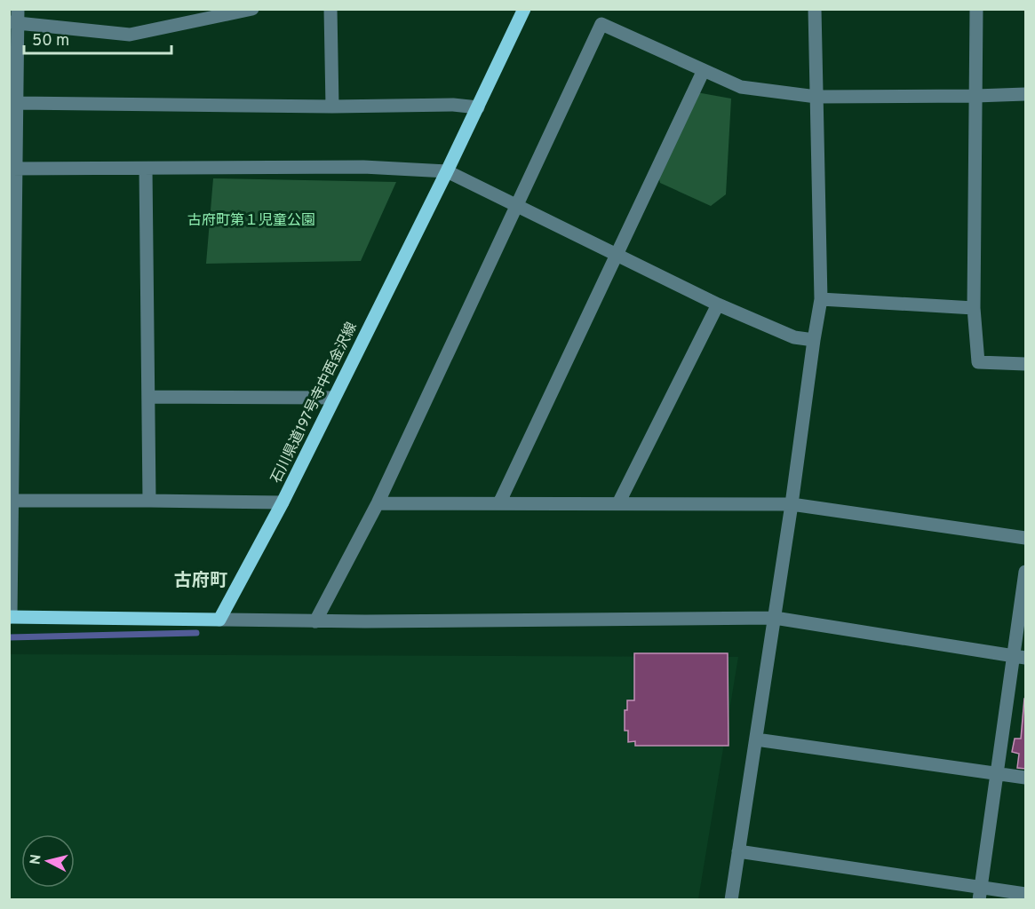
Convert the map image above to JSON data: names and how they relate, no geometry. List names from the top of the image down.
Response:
{
  "streets": {
    "main road": ["石川県道197号寺中西金沢線"]
  },
  "districts": ["古府町"],
  "parks": ["古府町第１児童公園"],
  "scale_bar": "50 m",
  "north": "left"
}
